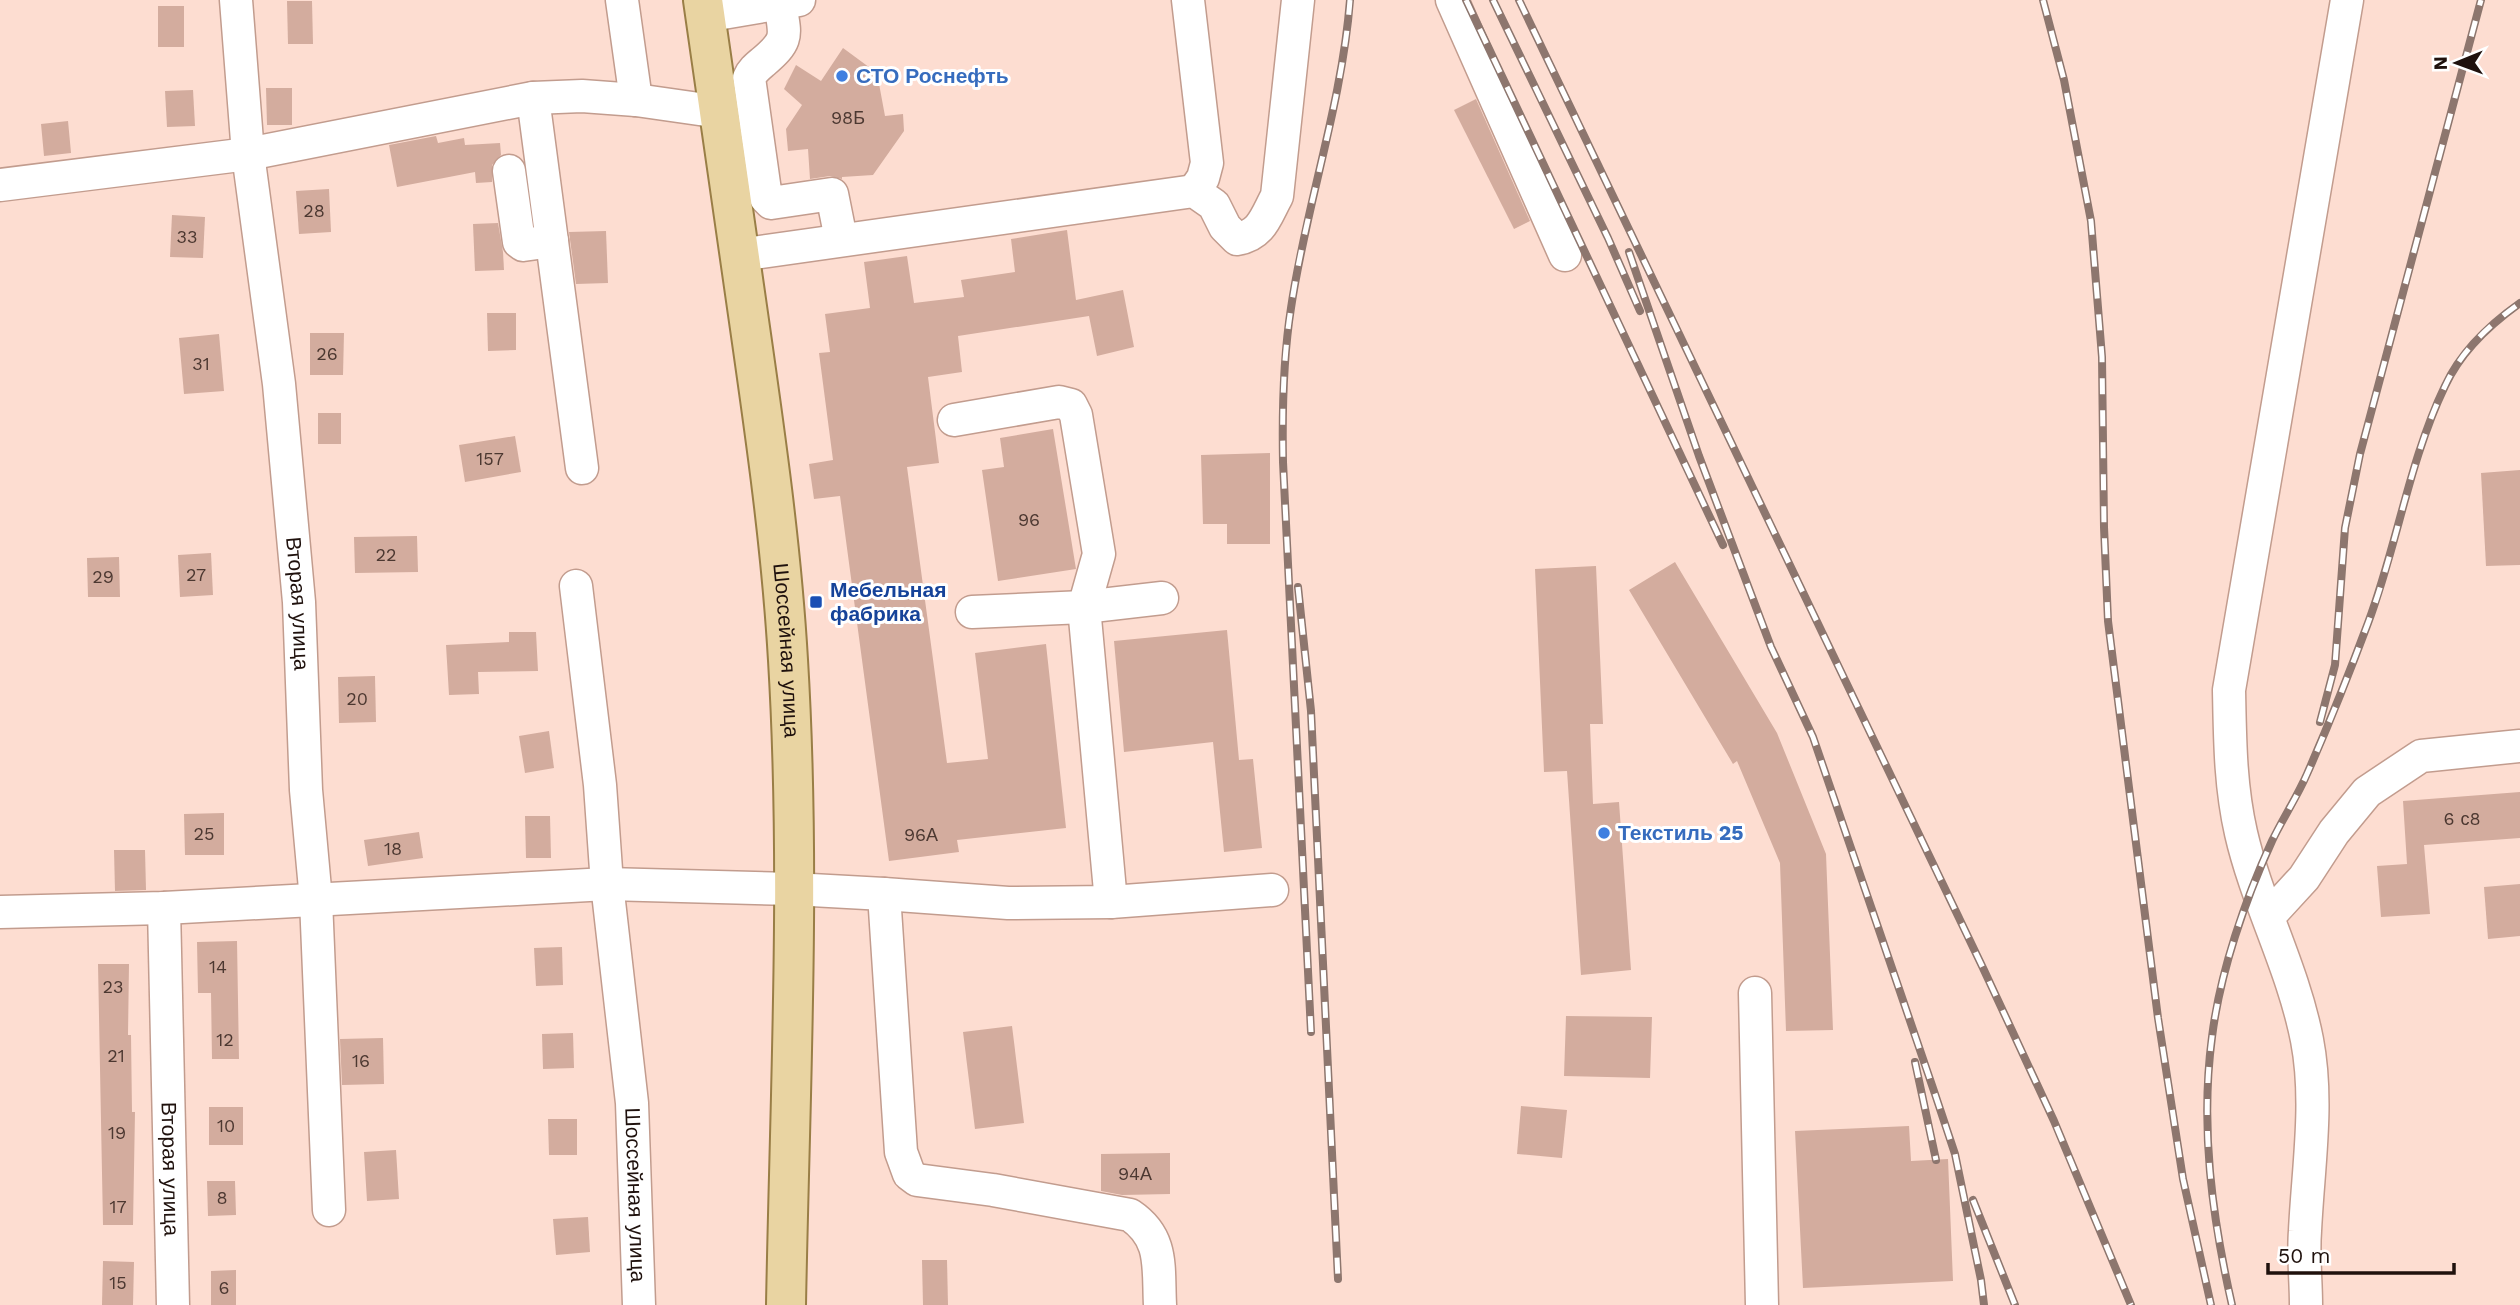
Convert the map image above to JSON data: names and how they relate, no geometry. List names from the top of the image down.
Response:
{
  "streets": {
    "main road": ["Шоссейная улица"],
    "street": ["Вторая улица"]
  },
  "places": {
    "other": ["СТО Роснефть", "Текстиль 25"],
    "transit": ["Мебельная фабрика"]
  },
  "house_numbers": [
    "98Б",
    "28",
    "33",
    "26",
    "31",
    "157",
    "96",
    "22",
    "27",
    "29",
    "20",
    "6 с8",
    "25",
    "96А",
    "18",
    "14",
    "23",
    "12",
    "21",
    "16",
    "10",
    "19",
    "94А",
    "8",
    "17",
    "15",
    "6"
  ],
  "scale_bar": "50 m",
  "north": "left"
}
